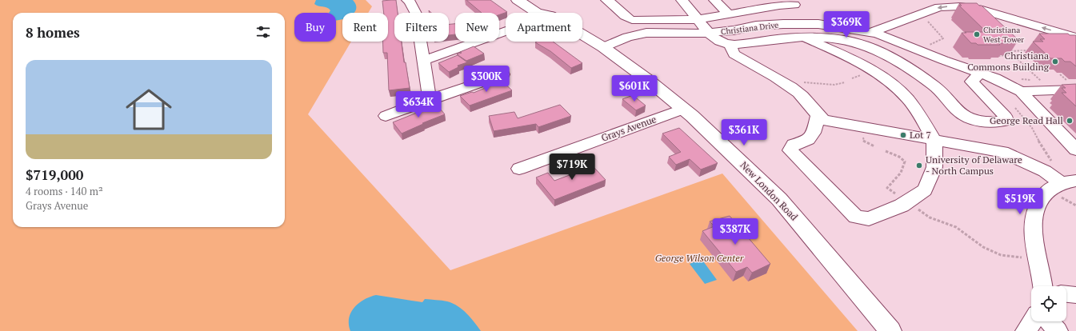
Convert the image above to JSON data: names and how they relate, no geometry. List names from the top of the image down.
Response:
{
  "streets": {
    "main road": ["New London Road"],
    "street": ["Christiana Drive", "Grays Avenue"]
  },
  "crossings": [
    ["Christiana Drive", "New London Road"],
    ["Grays Avenue", "New London Road"]
  ],
  "parks": ["George Wilson Center"],
  "places": [
    "Christiana West Tower",
    "Christiana Commons Building",
    "George Read Hall",
    "Lot 7",
    "University of Delaware - North Campus"
  ],
  "page": {
    "price": [
      "$369K",
      "$300K",
      "$601K",
      "$634K",
      "$361K",
      "$719K",
      "$519K",
      "$387K"
    ],
    "chip": [
      "Buy",
      "Rent",
      "Filters",
      "New",
      "Apartment"
    ],
    "heading": "8 homes",
    "list": [
      {
        "name": "$719,000",
        "note": "4 rooms · 140 m² · Grays Avenue"
      }
    ]
  }
}
